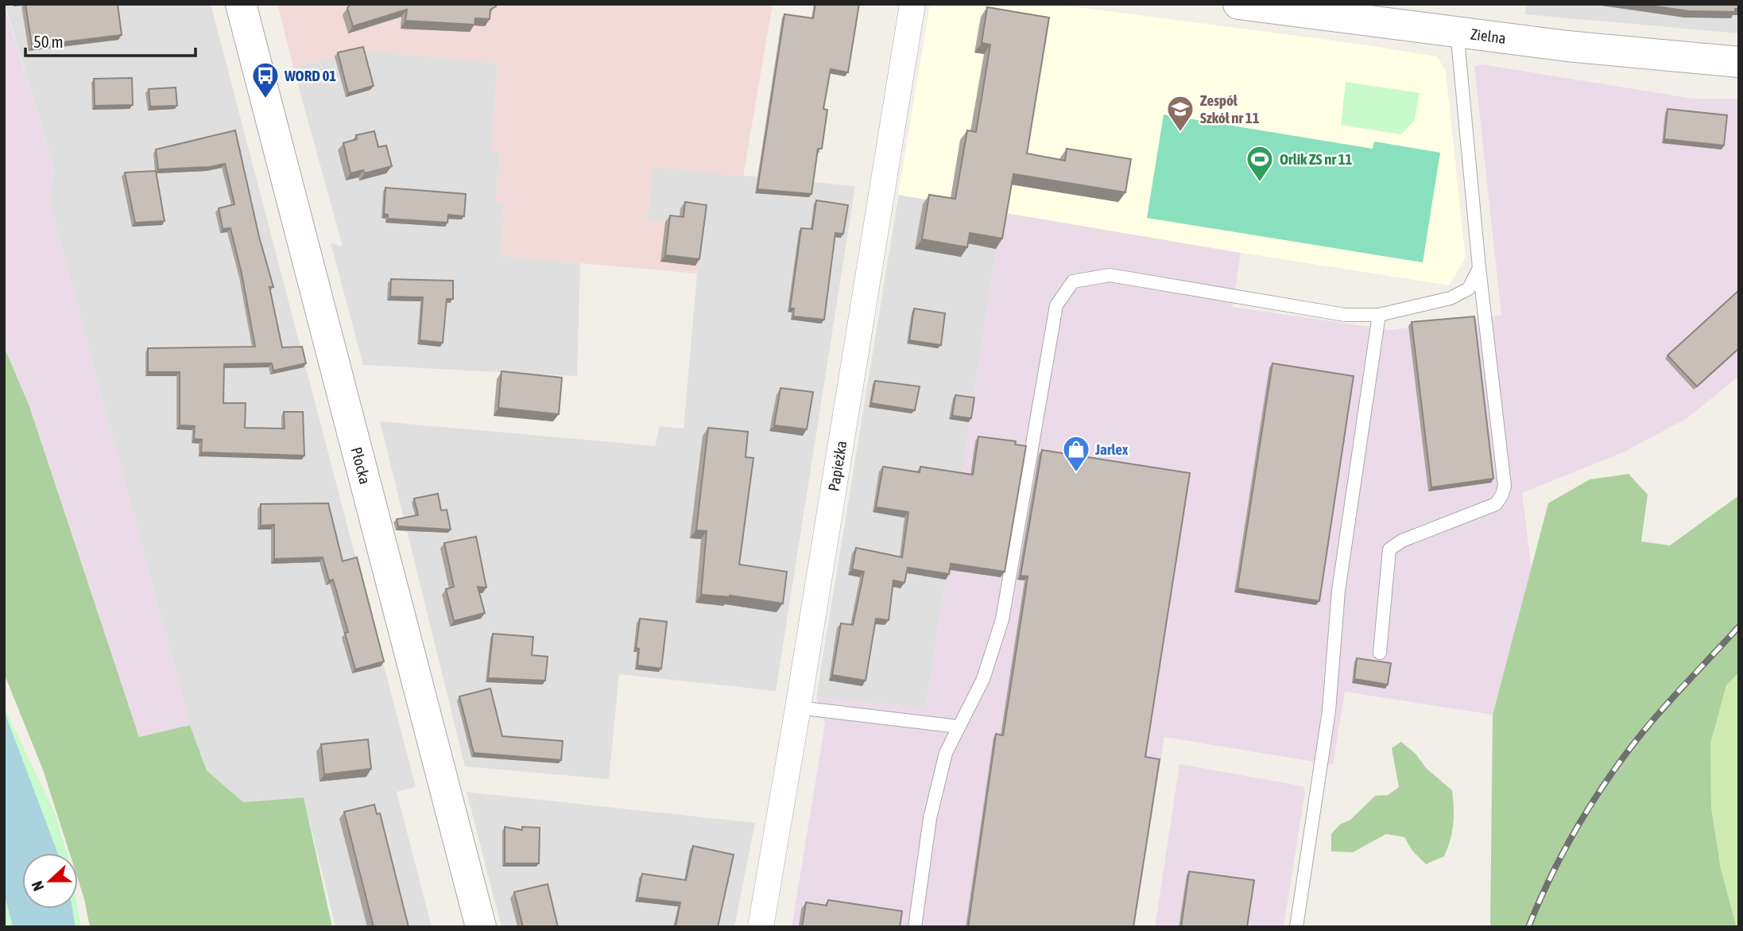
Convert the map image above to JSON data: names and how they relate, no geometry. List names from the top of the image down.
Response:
{
  "streets": {
    "street": ["Zielna", "Płocka", "Papieżka"]
  },
  "places": {
    "bus stop": ["WORD 01"],
    "school or university": ["Zespół Szkół nr 11"],
    "sports": ["Orlik ZS nr 11"],
    "shop": ["Jarlex"]
  },
  "scale_bar": "50 m",
  "north": "left"
}
